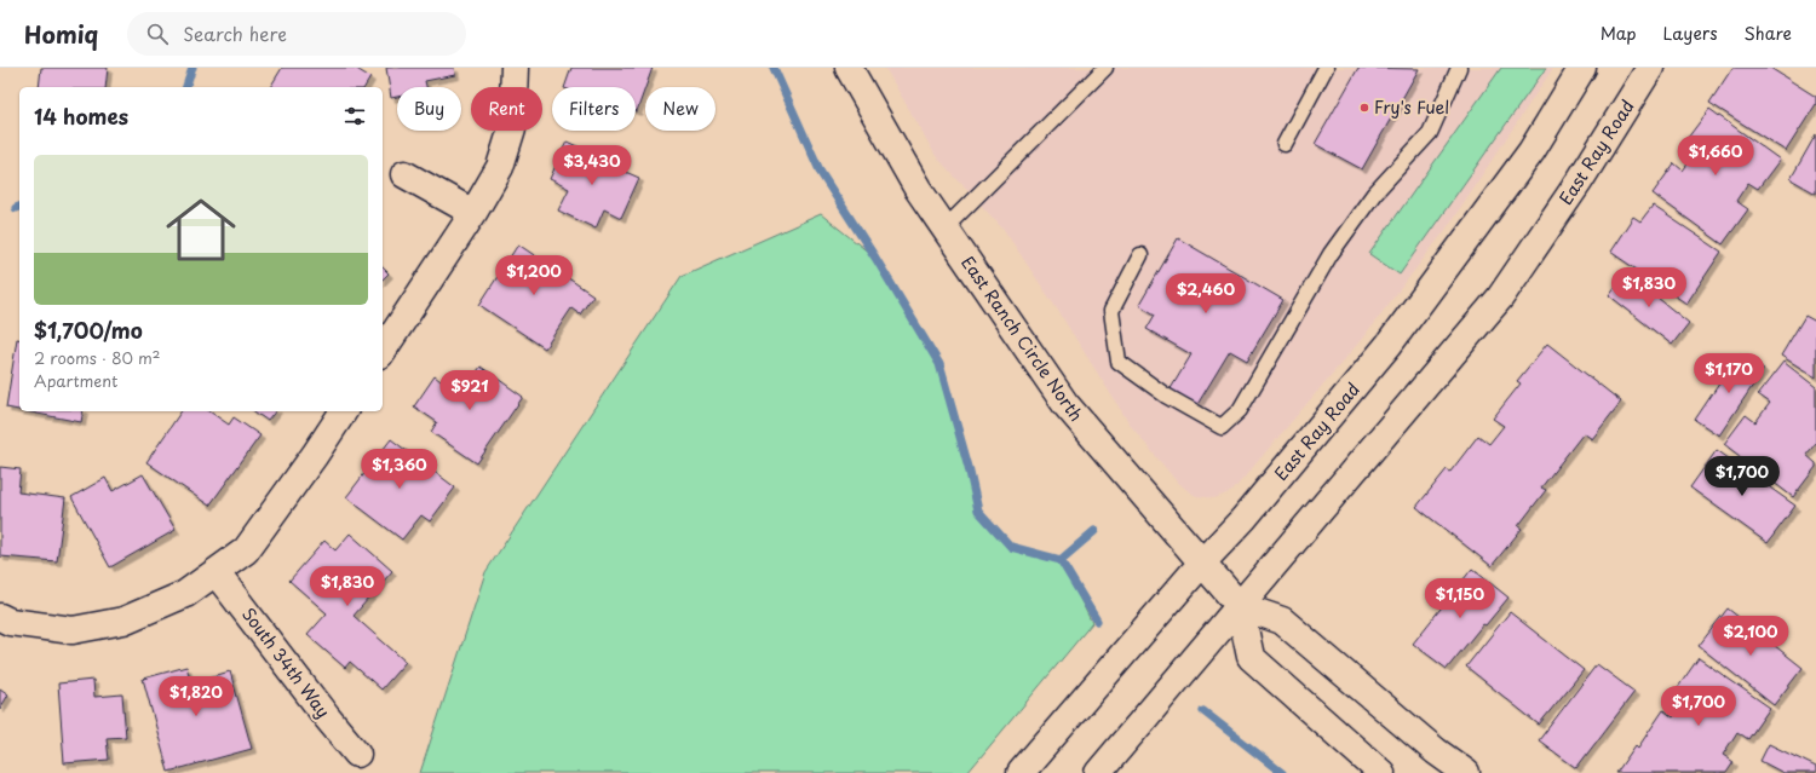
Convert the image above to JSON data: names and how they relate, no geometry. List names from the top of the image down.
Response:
{
  "streets": {
    "street": ["East Ray Road", "East Ranch Circle North", "South 34th Way"]
  },
  "crossings": [
    ["East Ray Road", "East Ranch Circle North"]
  ],
  "places": ["Fry's Fuel"],
  "page": {
    "header": "Homiq",
    "search": "Search here",
    "nav": ["Map", "Layers", "Share"],
    "chip": [
      "Buy",
      "Rent",
      "Filters",
      "New"
    ],
    "heading": "14 homes",
    "price": [
      "$1,660",
      "$3,430",
      "$1,200",
      "$1,830",
      "$2,460",
      "$1,170",
      "$921",
      "$1,360",
      "$1,700",
      "$1,830",
      "$1,150",
      "$2,100",
      "$1,820",
      "$1,700"
    ],
    "list": [
      {
        "name": "$1,700/mo",
        "note": "2 rooms · 80 m² · Apartment"
      }
    ]
  }
}
